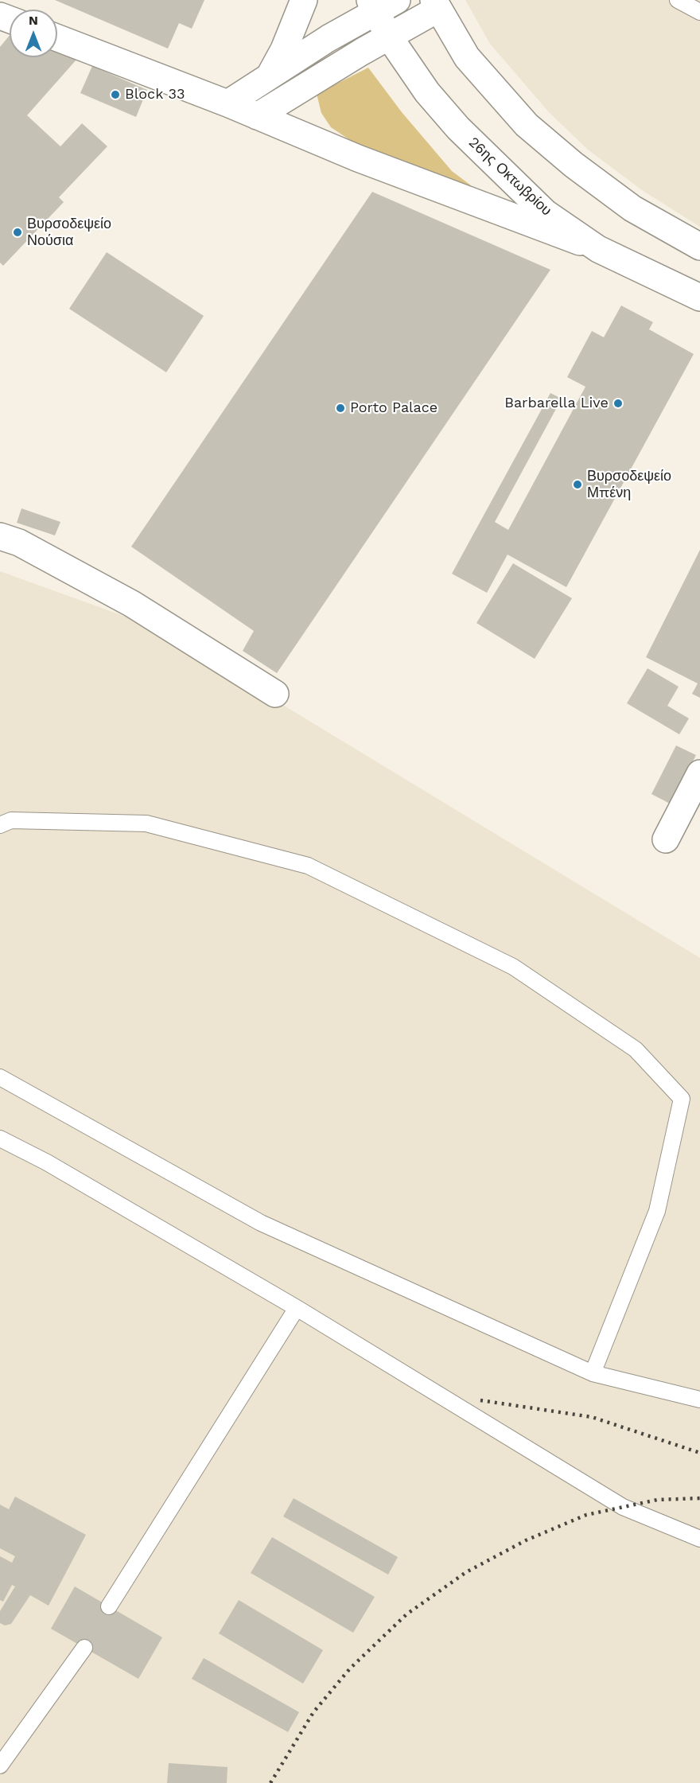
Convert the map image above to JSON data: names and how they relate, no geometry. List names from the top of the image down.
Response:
{
  "streets": {
    "street": ["26ης Οκτωβρίου"]
  },
  "places": [
    "Block 33",
    "Βυρσοδεψείο Νούσια",
    "Barbarella Live",
    "Porto Palace",
    "Βυρσοδεψείο Μπένη"
  ],
  "north": "top"
}
